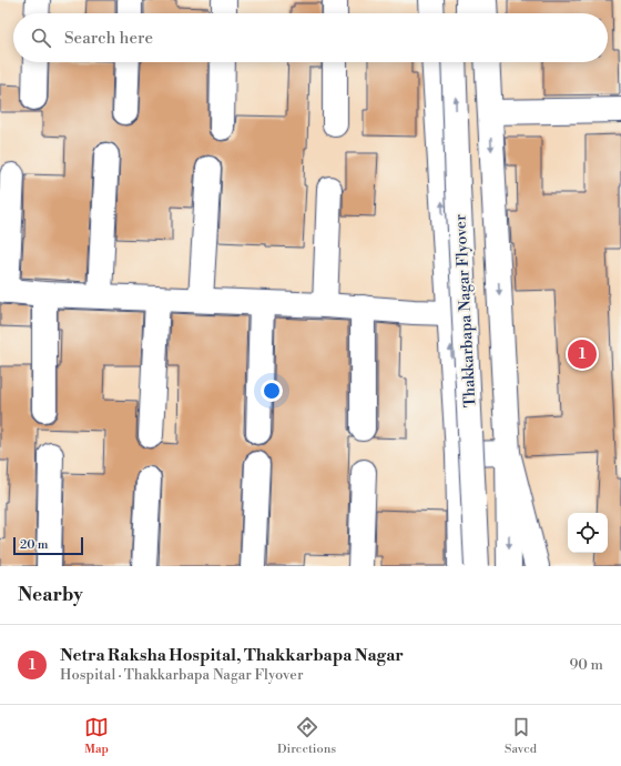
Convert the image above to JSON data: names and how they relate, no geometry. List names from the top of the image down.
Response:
{
  "streets": {
    "street": ["Thakkarbapa Nagar Flyover"]
  },
  "scale_bar": "20 m",
  "page": {
    "search": "Search here",
    "pins": "1",
    "scale": "20 m",
    "heading": "Nearby",
    "list": [
      {
        "mark": "1",
        "name": "Netra Raksha Hospital, Thakkarbapa Nagar",
        "note": "Hospital · Thakkarbapa Nagar Flyover",
        "value": "90 m"
      }
    ],
    "nav": ["Map", "Directions", "Saved"]
  }
}
